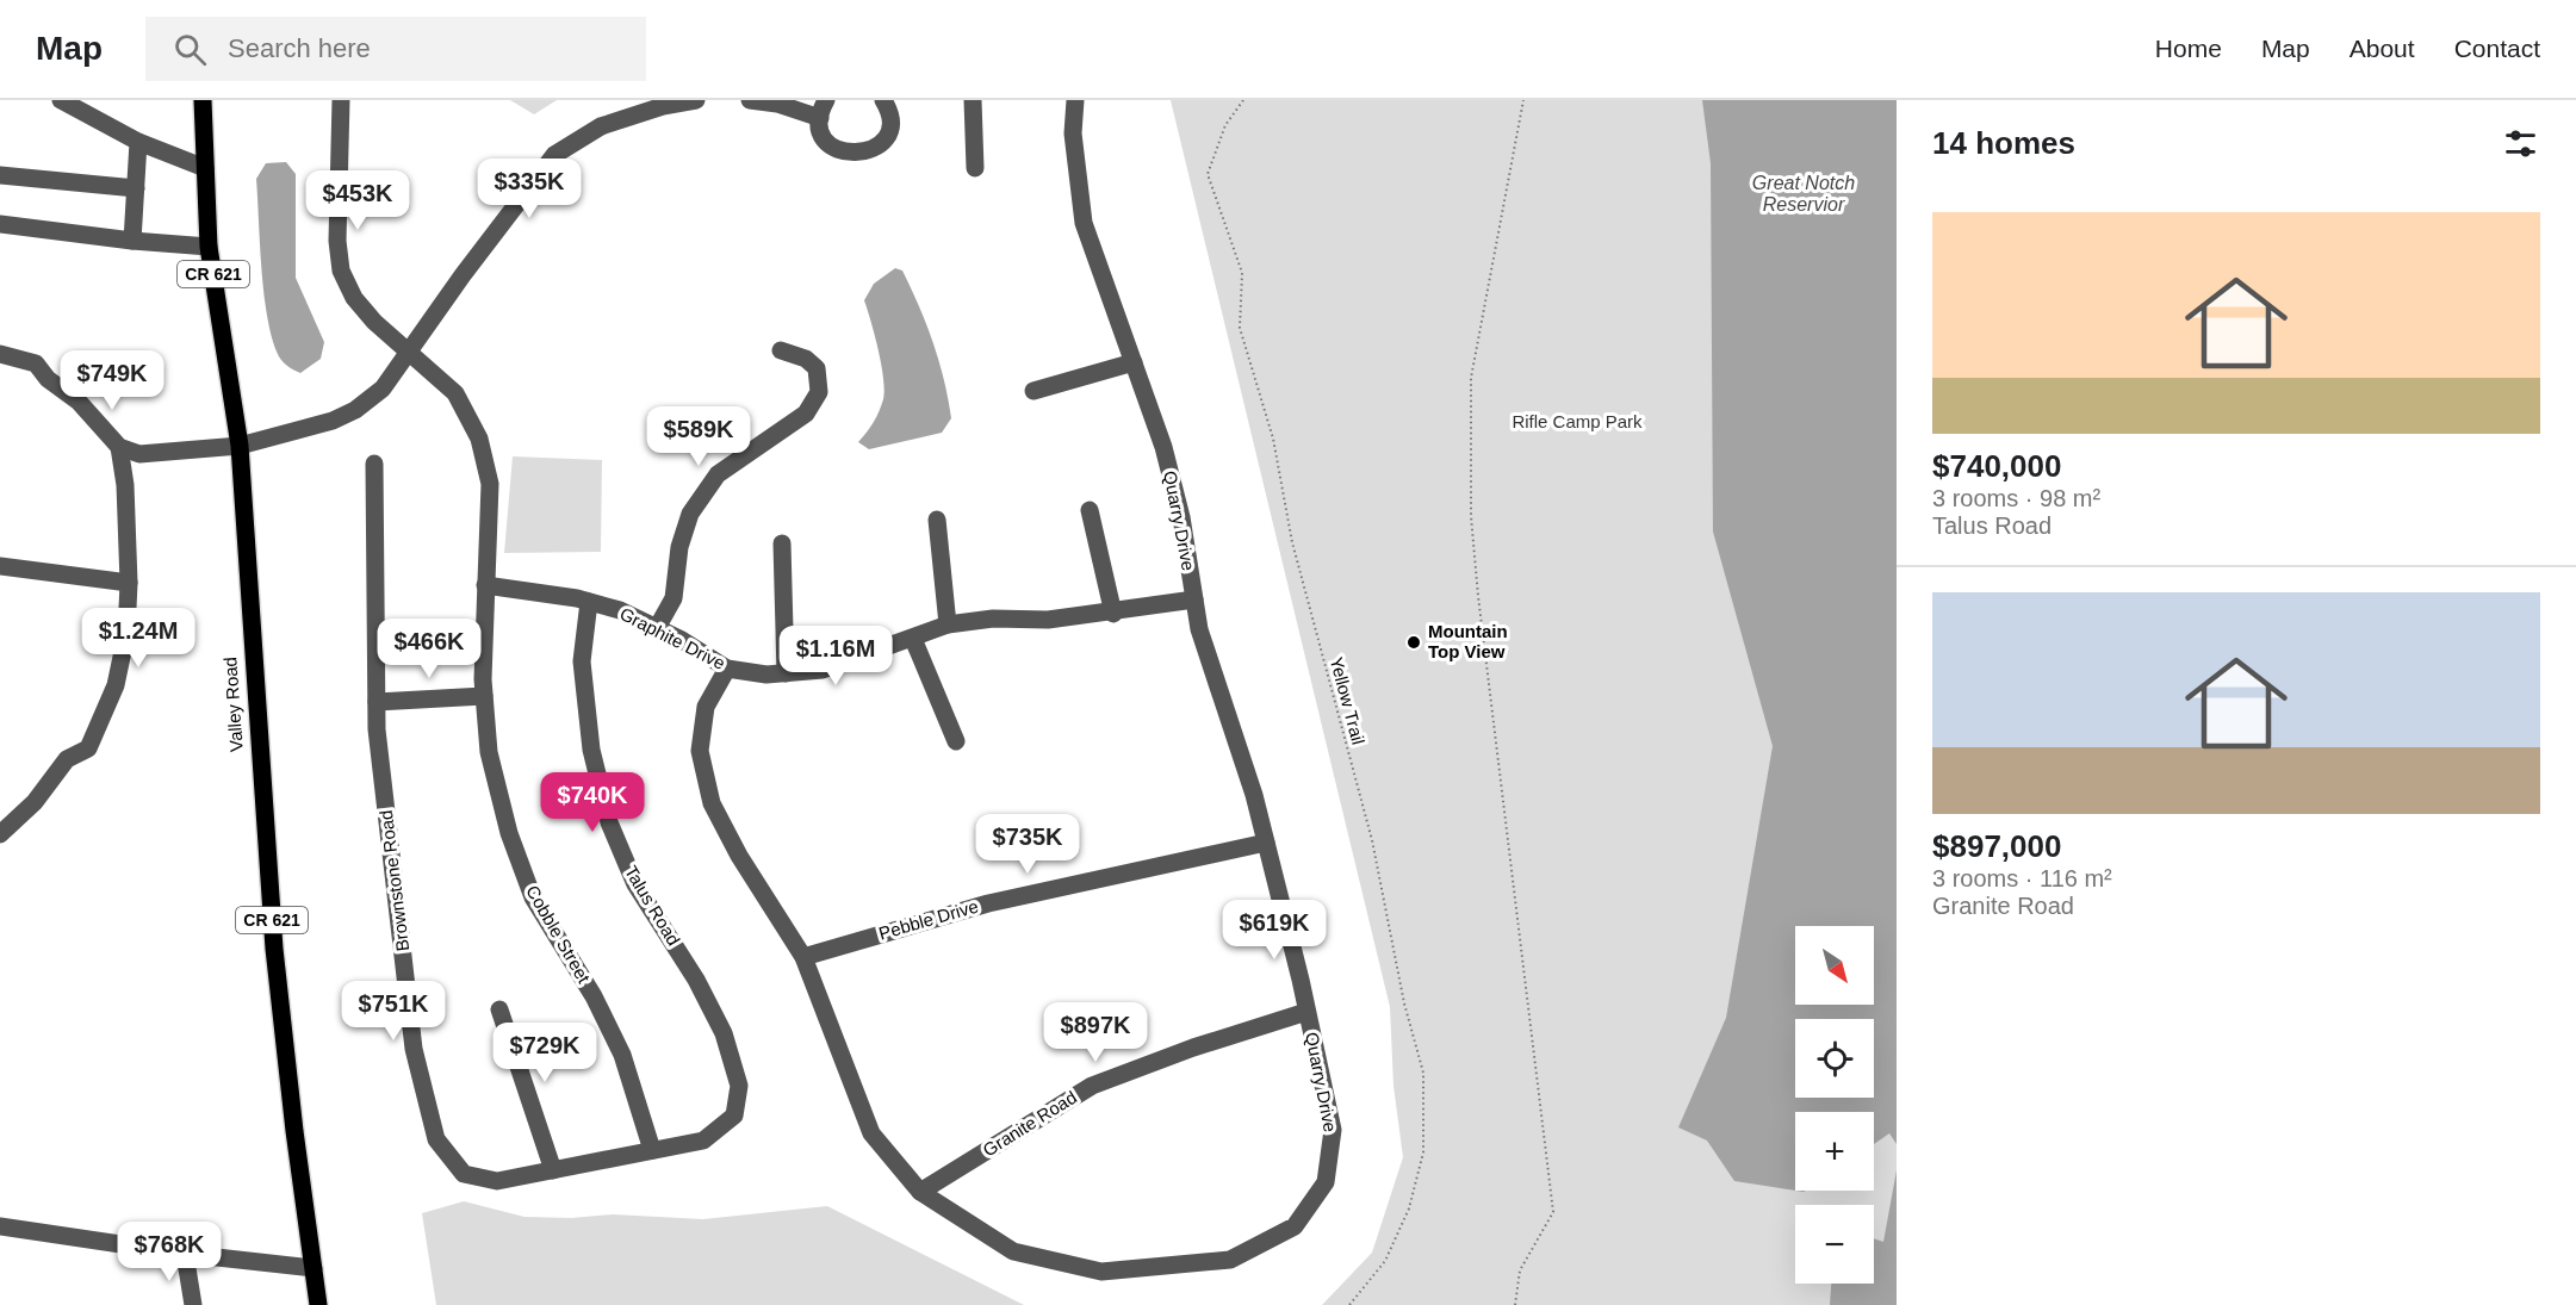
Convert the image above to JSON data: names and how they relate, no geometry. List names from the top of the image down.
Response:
{
  "streets": {
    "main road": ["CR 621", "Valley Road"],
    "street": [
      "Quarry Drive",
      "Graphite Drive",
      "Brownstone Road",
      "Talus Road",
      "Pebble Drive",
      "Cobble Street",
      "Granite Road"
    ],
    "path": ["Yellow Trail"]
  },
  "crossings": [
    ["Quarry Drive", "Graphite Drive"],
    ["Quarry Drive", "Pebble Drive"],
    ["Quarry Drive", "Granite Road"],
    ["Graphite Drive", "Talus Road"],
    ["Graphite Drive", "Cobble Street"],
    ["Brownstone Road", "Talus Road"],
    ["Brownstone Road", "Cobble Street"]
  ],
  "water": ["Great Notch Reservior"],
  "parks": ["Rifle Camp Park"],
  "places": ["Mountain Top View"],
  "north": "bottom right",
  "page": {
    "header": "Map",
    "search": "Search here",
    "nav": [
      "Home",
      "Map",
      "About",
      "Contact"
    ],
    "heading": "14 homes",
    "price": [
      "$335K",
      "$453K",
      "$749K",
      "$589K",
      "$1.24M",
      "$466K",
      "$1.16M",
      "$740K",
      "$735K",
      "$619K",
      "$751K",
      "$897K",
      "$729K",
      "$768K"
    ],
    "list": [
      {
        "name": "$740,000",
        "note": "3 rooms · 98 m² · Talus Road"
      },
      {
        "name": "$897,000",
        "note": "3 rooms · 116 m² · Granite Road"
      }
    ],
    "map_buttons": ["+", "−"]
  }
}
